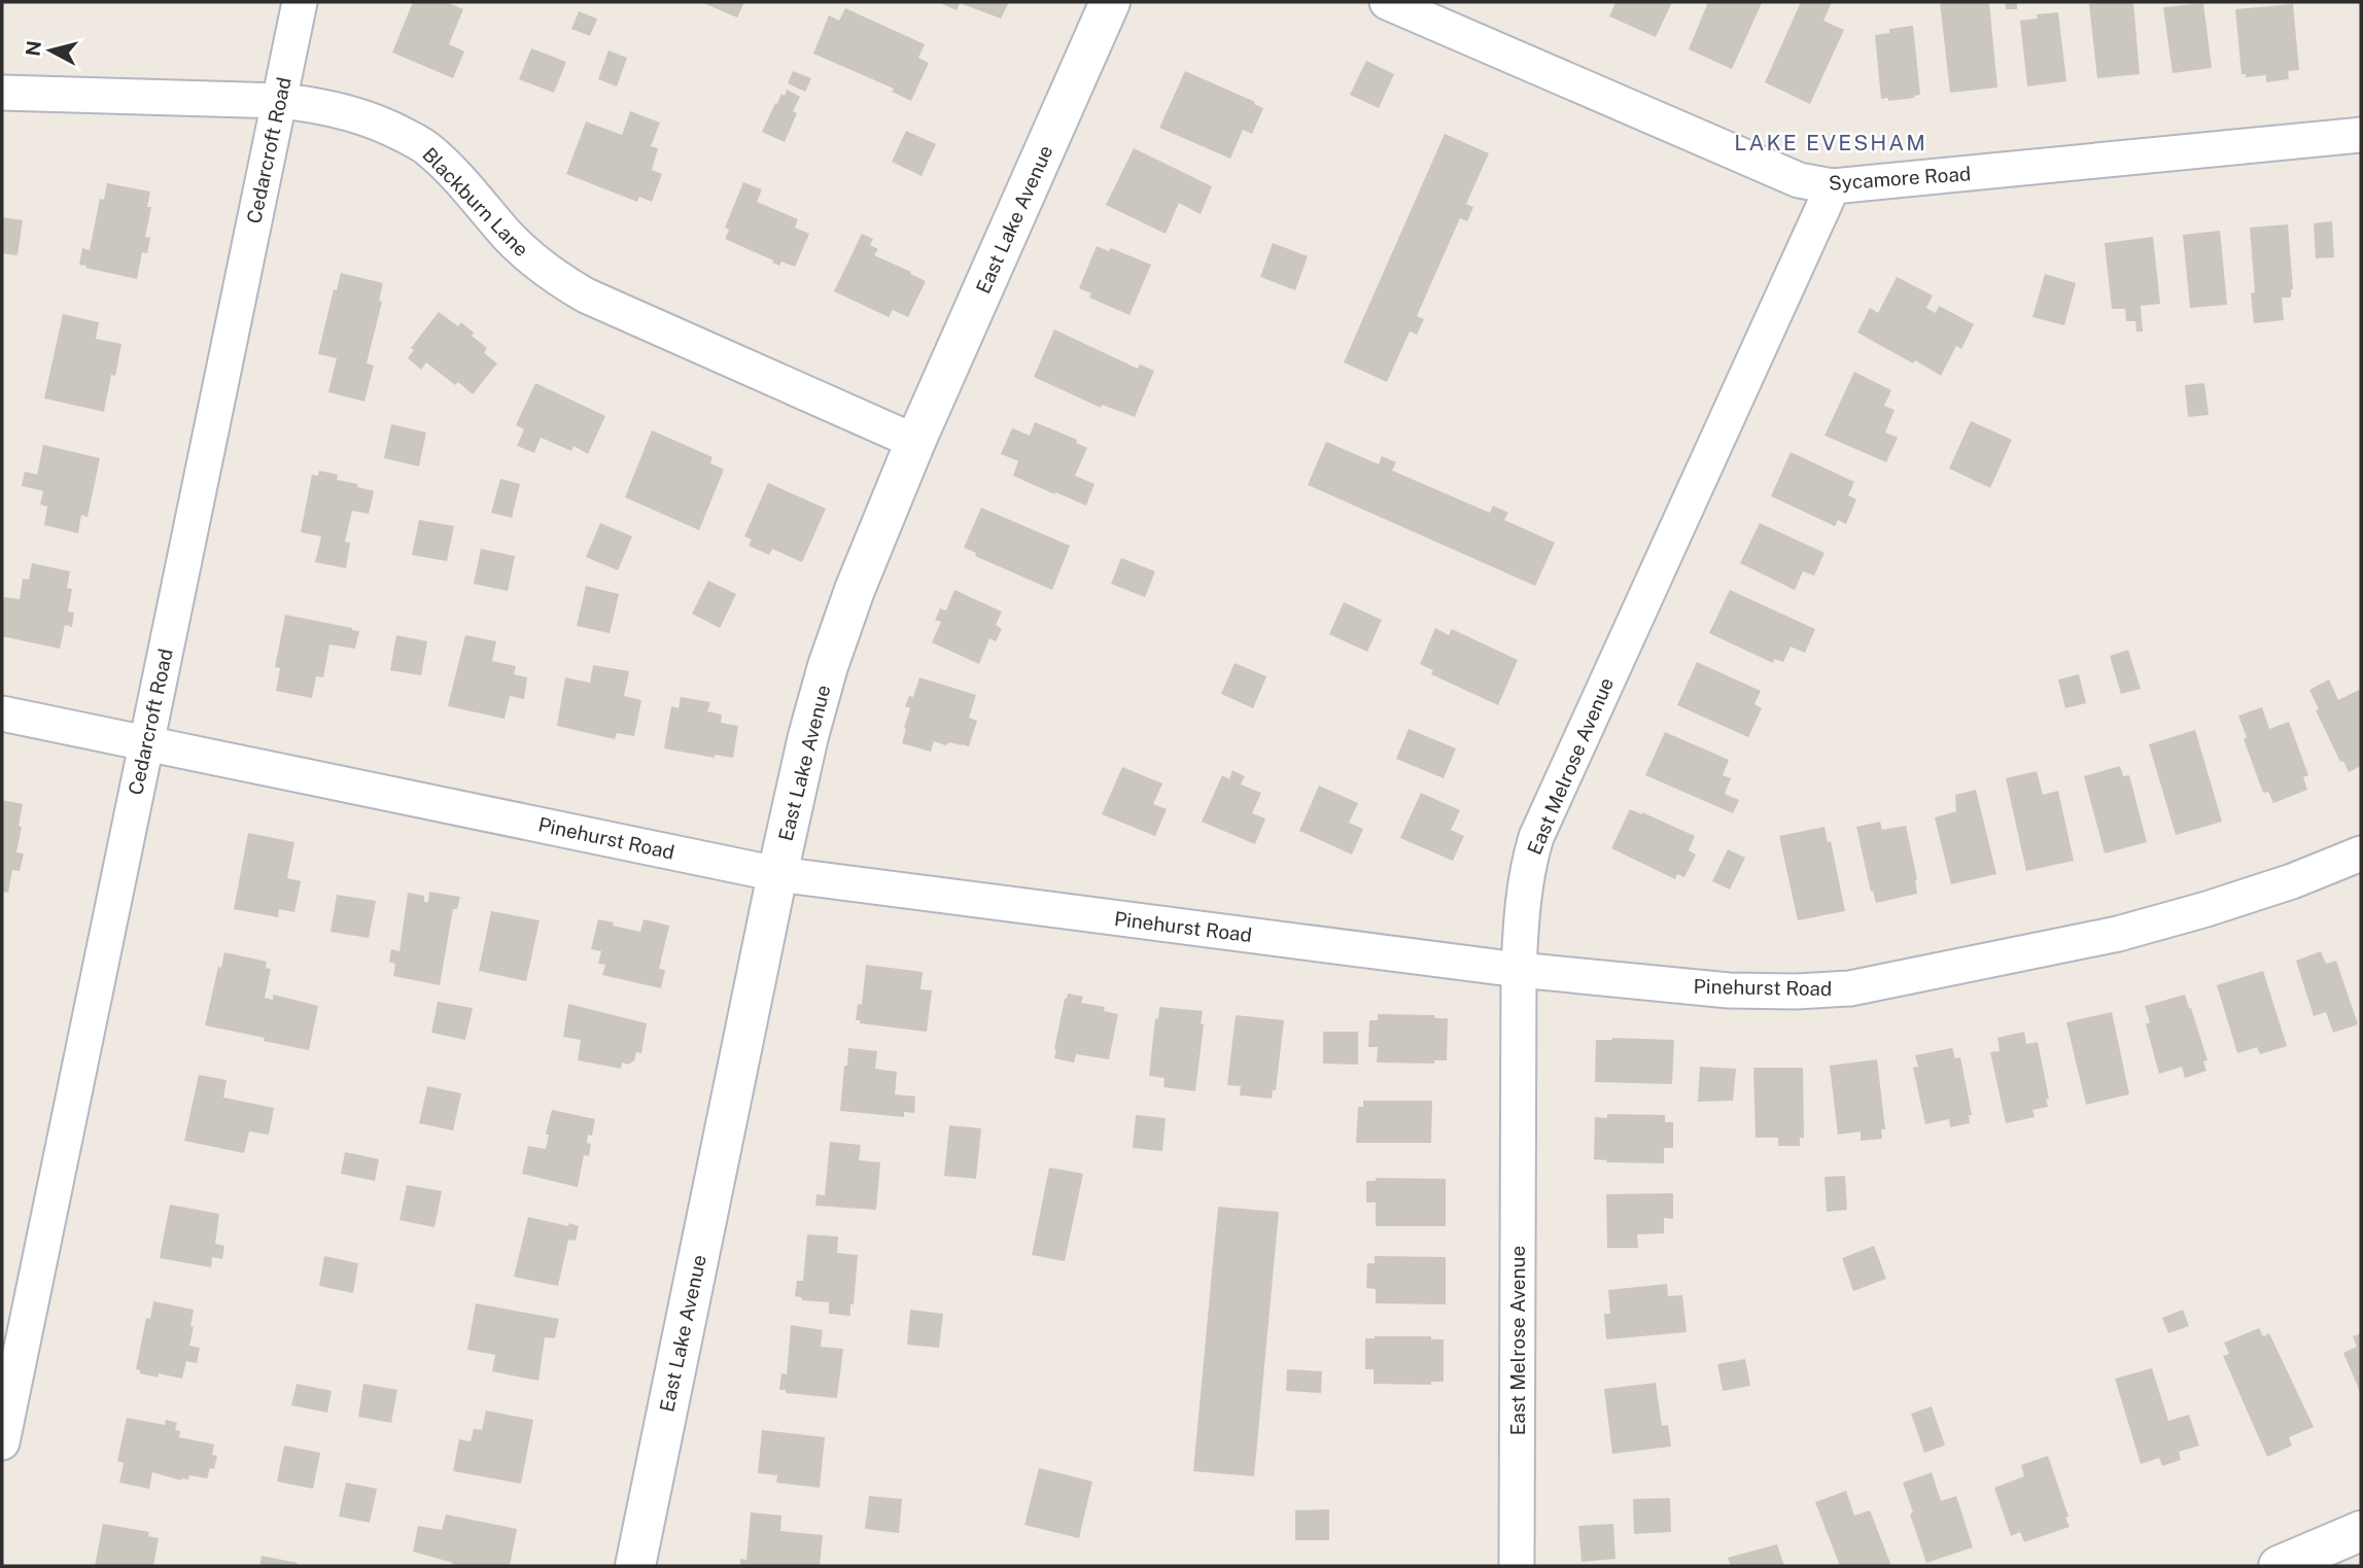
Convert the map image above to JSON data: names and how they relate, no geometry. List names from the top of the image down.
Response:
{
  "streets": {
    "street": [
      "Cedarcroft Road",
      "Sycamore Road",
      "Blackburn Lane",
      "East Lake Avenue",
      "East Melrose Avenue",
      "Pinehurst Road"
    ]
  },
  "crossings": [
    ["Cedarcroft Road", "Blackburn Lane"],
    ["Cedarcroft Road", "Pinehurst Road"],
    ["Sycamore Road", "East Melrose Avenue"],
    ["Blackburn Lane", "East Lake Avenue"],
    ["East Lake Avenue", "Pinehurst Road"],
    ["East Melrose Avenue", "Pinehurst Road"]
  ],
  "districts": ["LAKE EVESHAM"],
  "north": "left"
}
